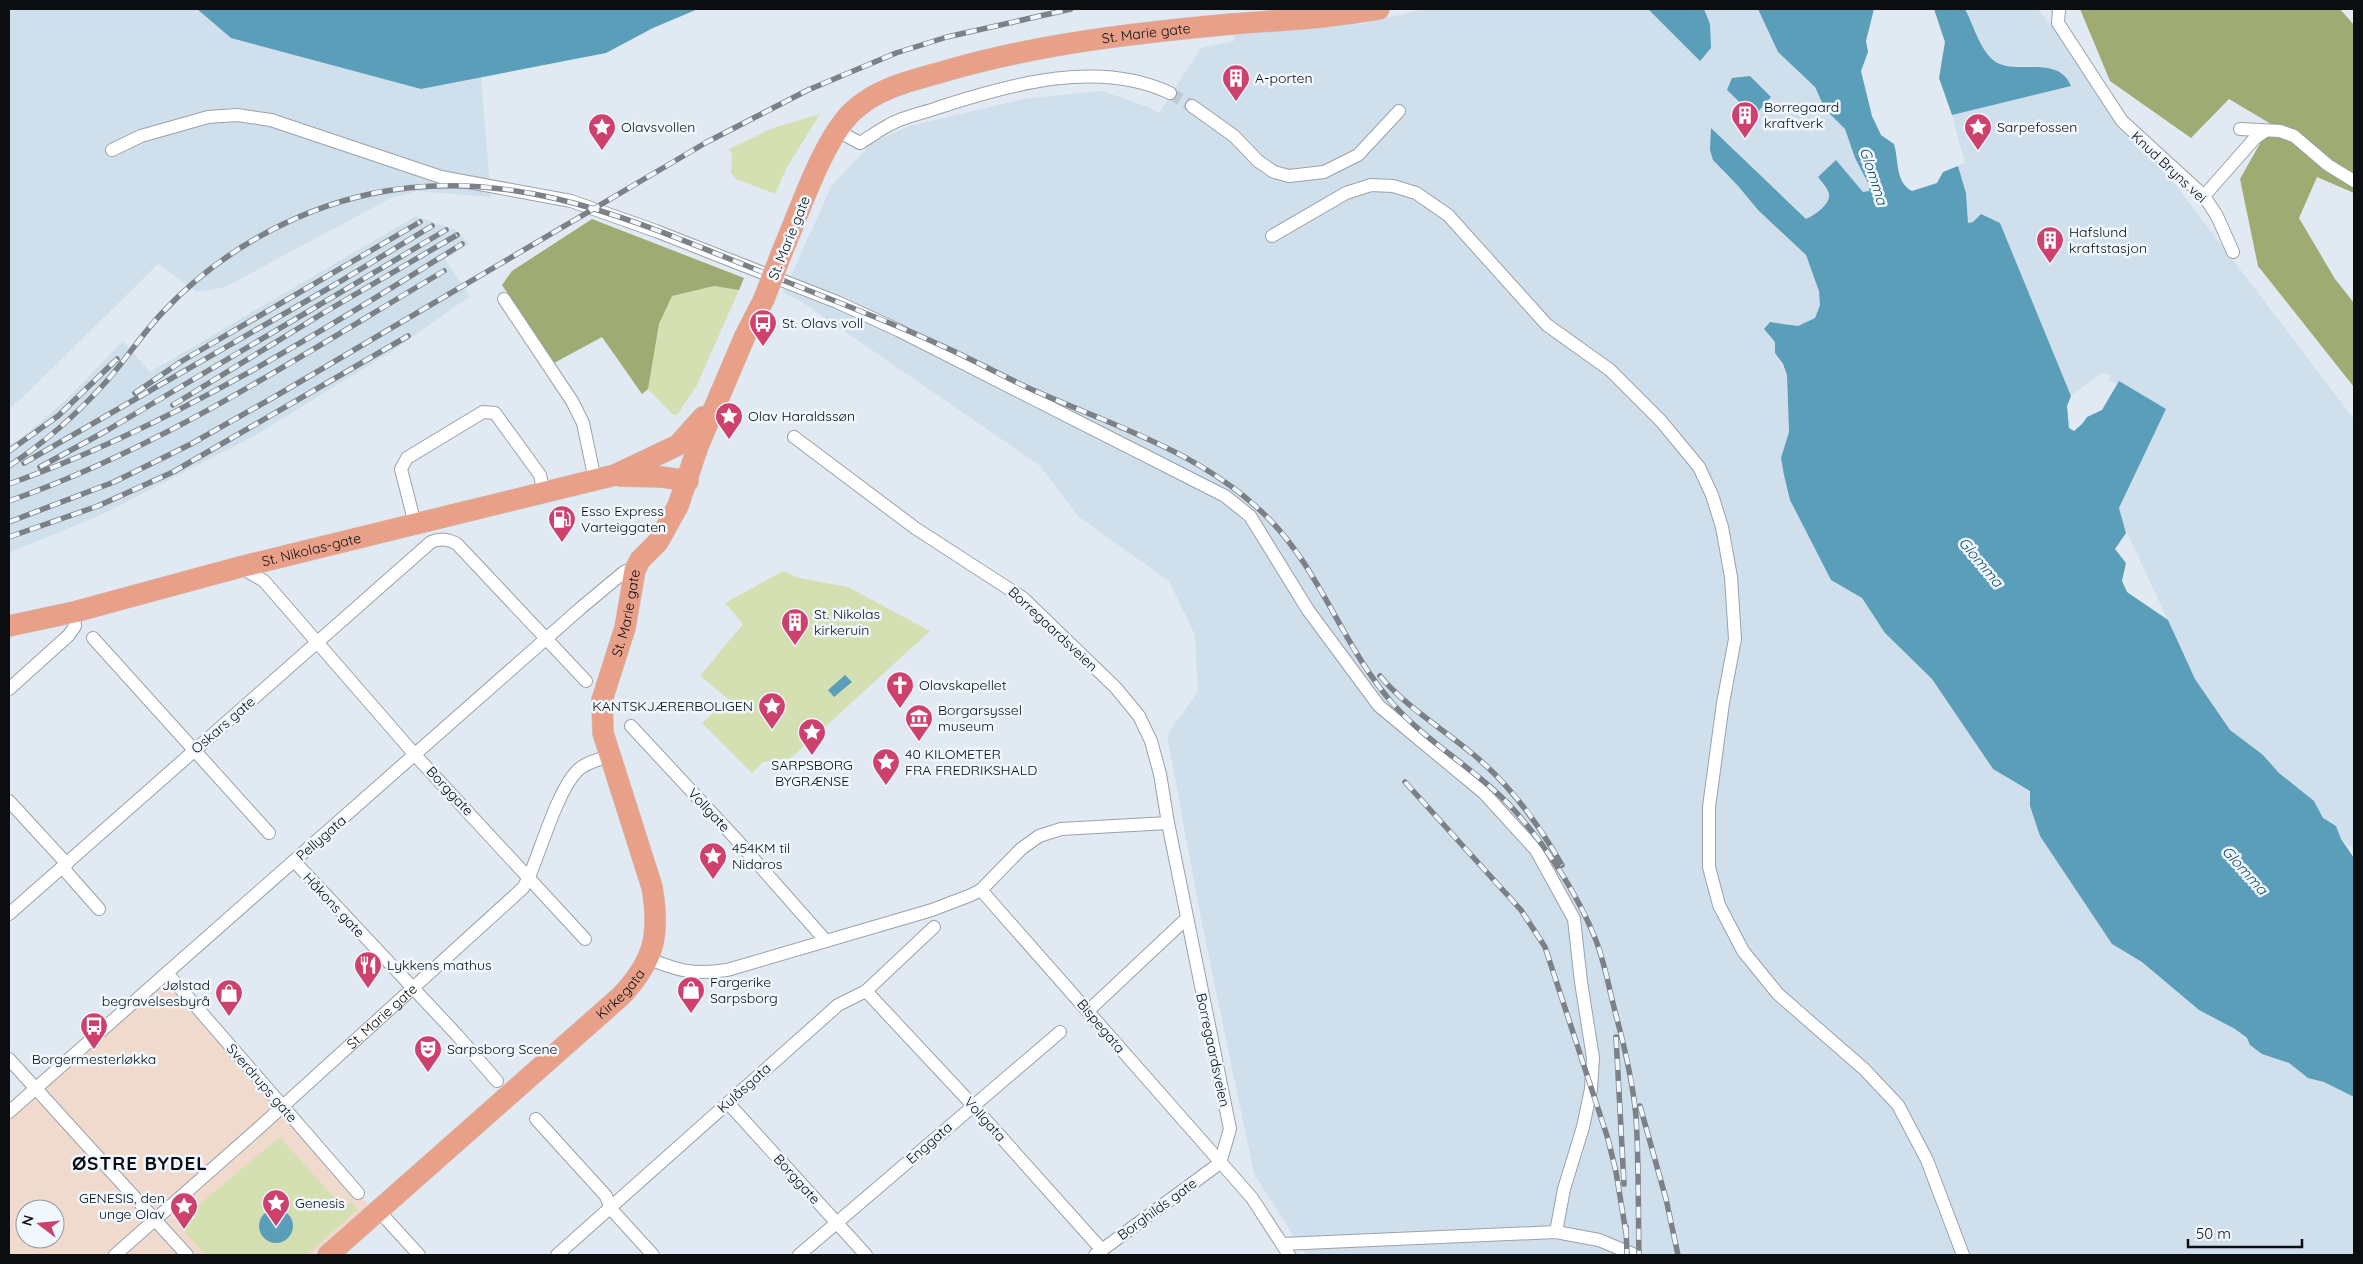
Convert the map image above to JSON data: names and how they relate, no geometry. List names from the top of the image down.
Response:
{
  "streets": {
    "main road": ["St. Marie gate", "St. Nikolas-gate", "Kirkegata"],
    "street": [
      "Knud Bryns vei",
      "Borregaardsveien",
      "Oskars gate",
      "Borggate",
      "Vollgate",
      "Pellygata",
      "Håkons gate",
      "Bispegata",
      "Sverdrups gate",
      "Kulåsgata",
      "Vollgata",
      "Enggata",
      "Borghilds gate"
    ]
  },
  "crossings": [
    ["St. Marie gate", "St. Nikolas-gate"],
    ["St. Marie gate", "Borggate"],
    ["St. Marie gate", "Pellygata"],
    ["St. Marie gate", "Håkons gate"],
    ["St. Marie gate", "Kirkegata"],
    ["St. Marie gate", "Sverdrups gate"],
    ["St. Nikolas-gate", "Borggate"],
    ["Borregaardsveien", "Bispegata"],
    ["Borregaardsveien", "Borghilds gate"],
    ["Oskars gate", "Borggate"],
    ["Oskars gate", "Pellygata"],
    ["Borggate", "Pellygata"],
    ["Borggate", "Kulåsgata"],
    ["Borggate", "Enggata"],
    ["Vollgate", "Kirkegata"],
    ["Pellygata", "Håkons gate"],
    ["Pellygata", "Sverdrups gate"],
    ["Kirkegata", "Bispegata"],
    ["Bispegata", "Borghilds gate"],
    ["Kulåsgata", "Vollgata"],
    ["Vollgata", "Enggata"],
    ["Vollgata", "Borghilds gate"]
  ],
  "districts": ["ØSTRE BYDEL"],
  "water": ["Glomma"],
  "places": {
    "building": [
      "A-porten",
      "Borregaard kraftverk",
      "Hafslund kraftstasjon",
      "St. Nikolas kirkeruin"
    ],
    "place": [
      "Olavsvollen",
      "Sarpefossen",
      "Olav Haraldssøn",
      "KANTSKJÆRERBOLIGEN",
      "SARPSBORG BYGRÆNSE",
      "40 KILOMETER FRA FREDRIKSHALD",
      "454KM til Nidaros",
      "Genesis",
      "GENESIS, den unge Olav"
    ],
    "bus stop": ["St. Olavs voll", "Borgermesterløkka"],
    "fuel station": ["Esso Express Varteiggaten"],
    "church": ["Olavskapellet"],
    "museum": ["Borgarsyssel museum"],
    "restaurant": ["Lykkens mathus"],
    "shop": ["Fargerike Sarpsborg", "Jølstad begravelsesbyrå"],
    "theatre": ["Sarpsborg Scene"]
  },
  "scale_bar": "50 m",
  "north": "left"
}
